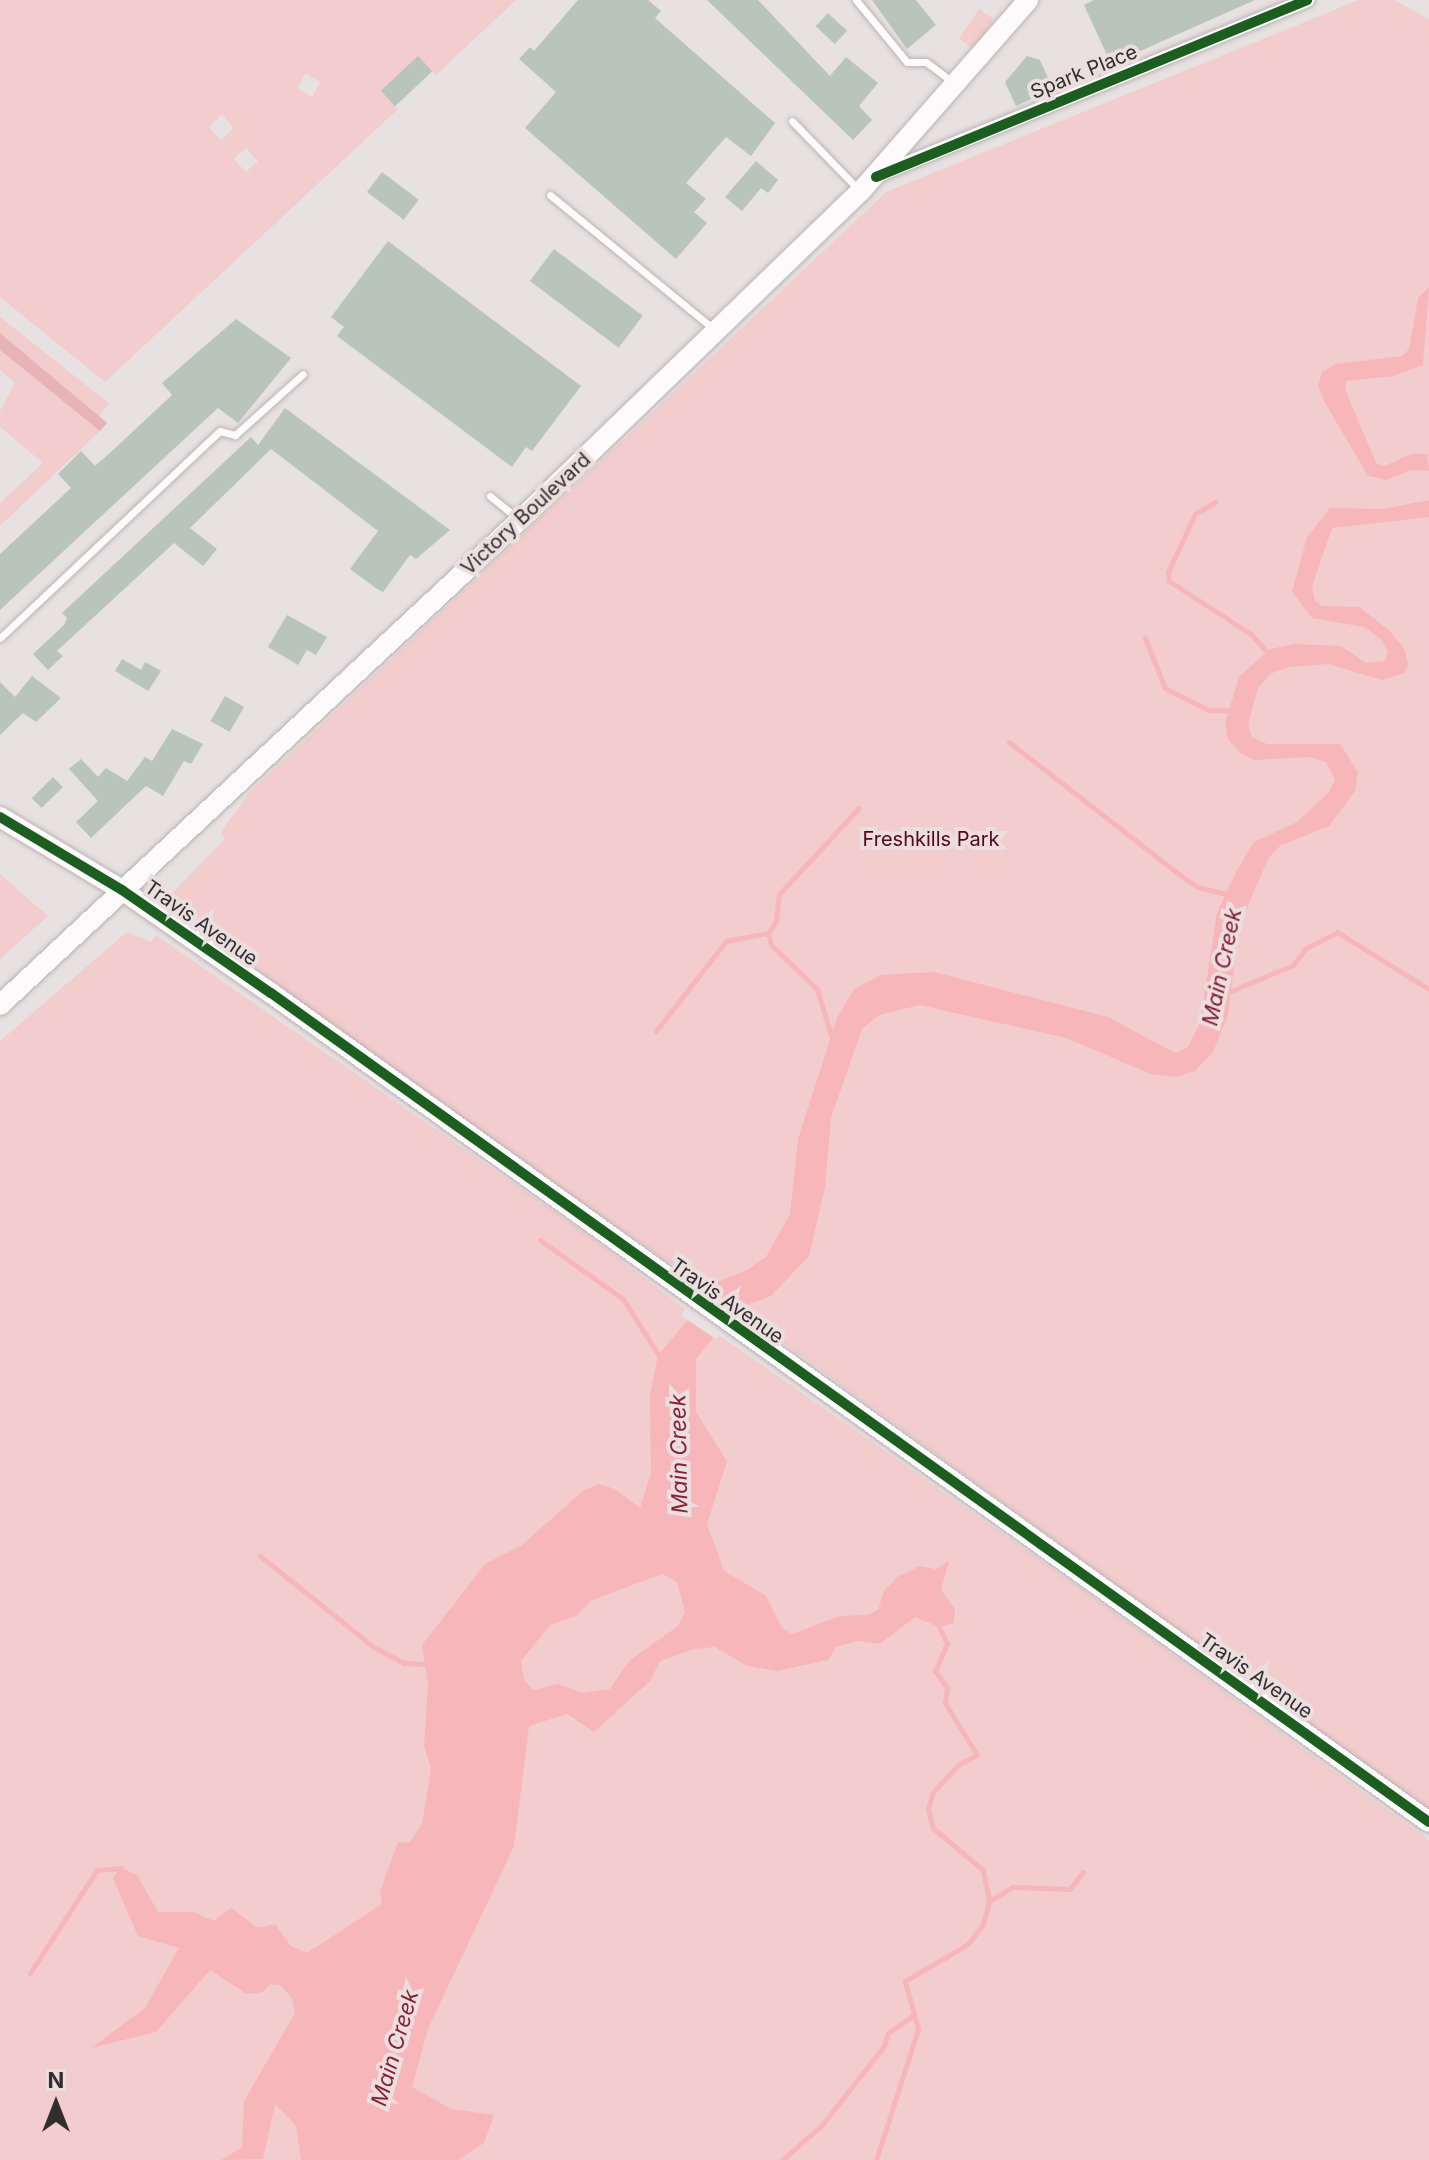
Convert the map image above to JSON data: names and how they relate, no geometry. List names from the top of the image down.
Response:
{
  "streets": {
    "street": ["Spark Place", "Victory Boulevard", "Travis Avenue"]
  },
  "crossings": [
    ["Spark Place", "Victory Boulevard"],
    ["Victory Boulevard", "Travis Avenue"]
  ],
  "water": ["Main Creek"],
  "parks": ["Freshkills Park"],
  "north": "top"
}
